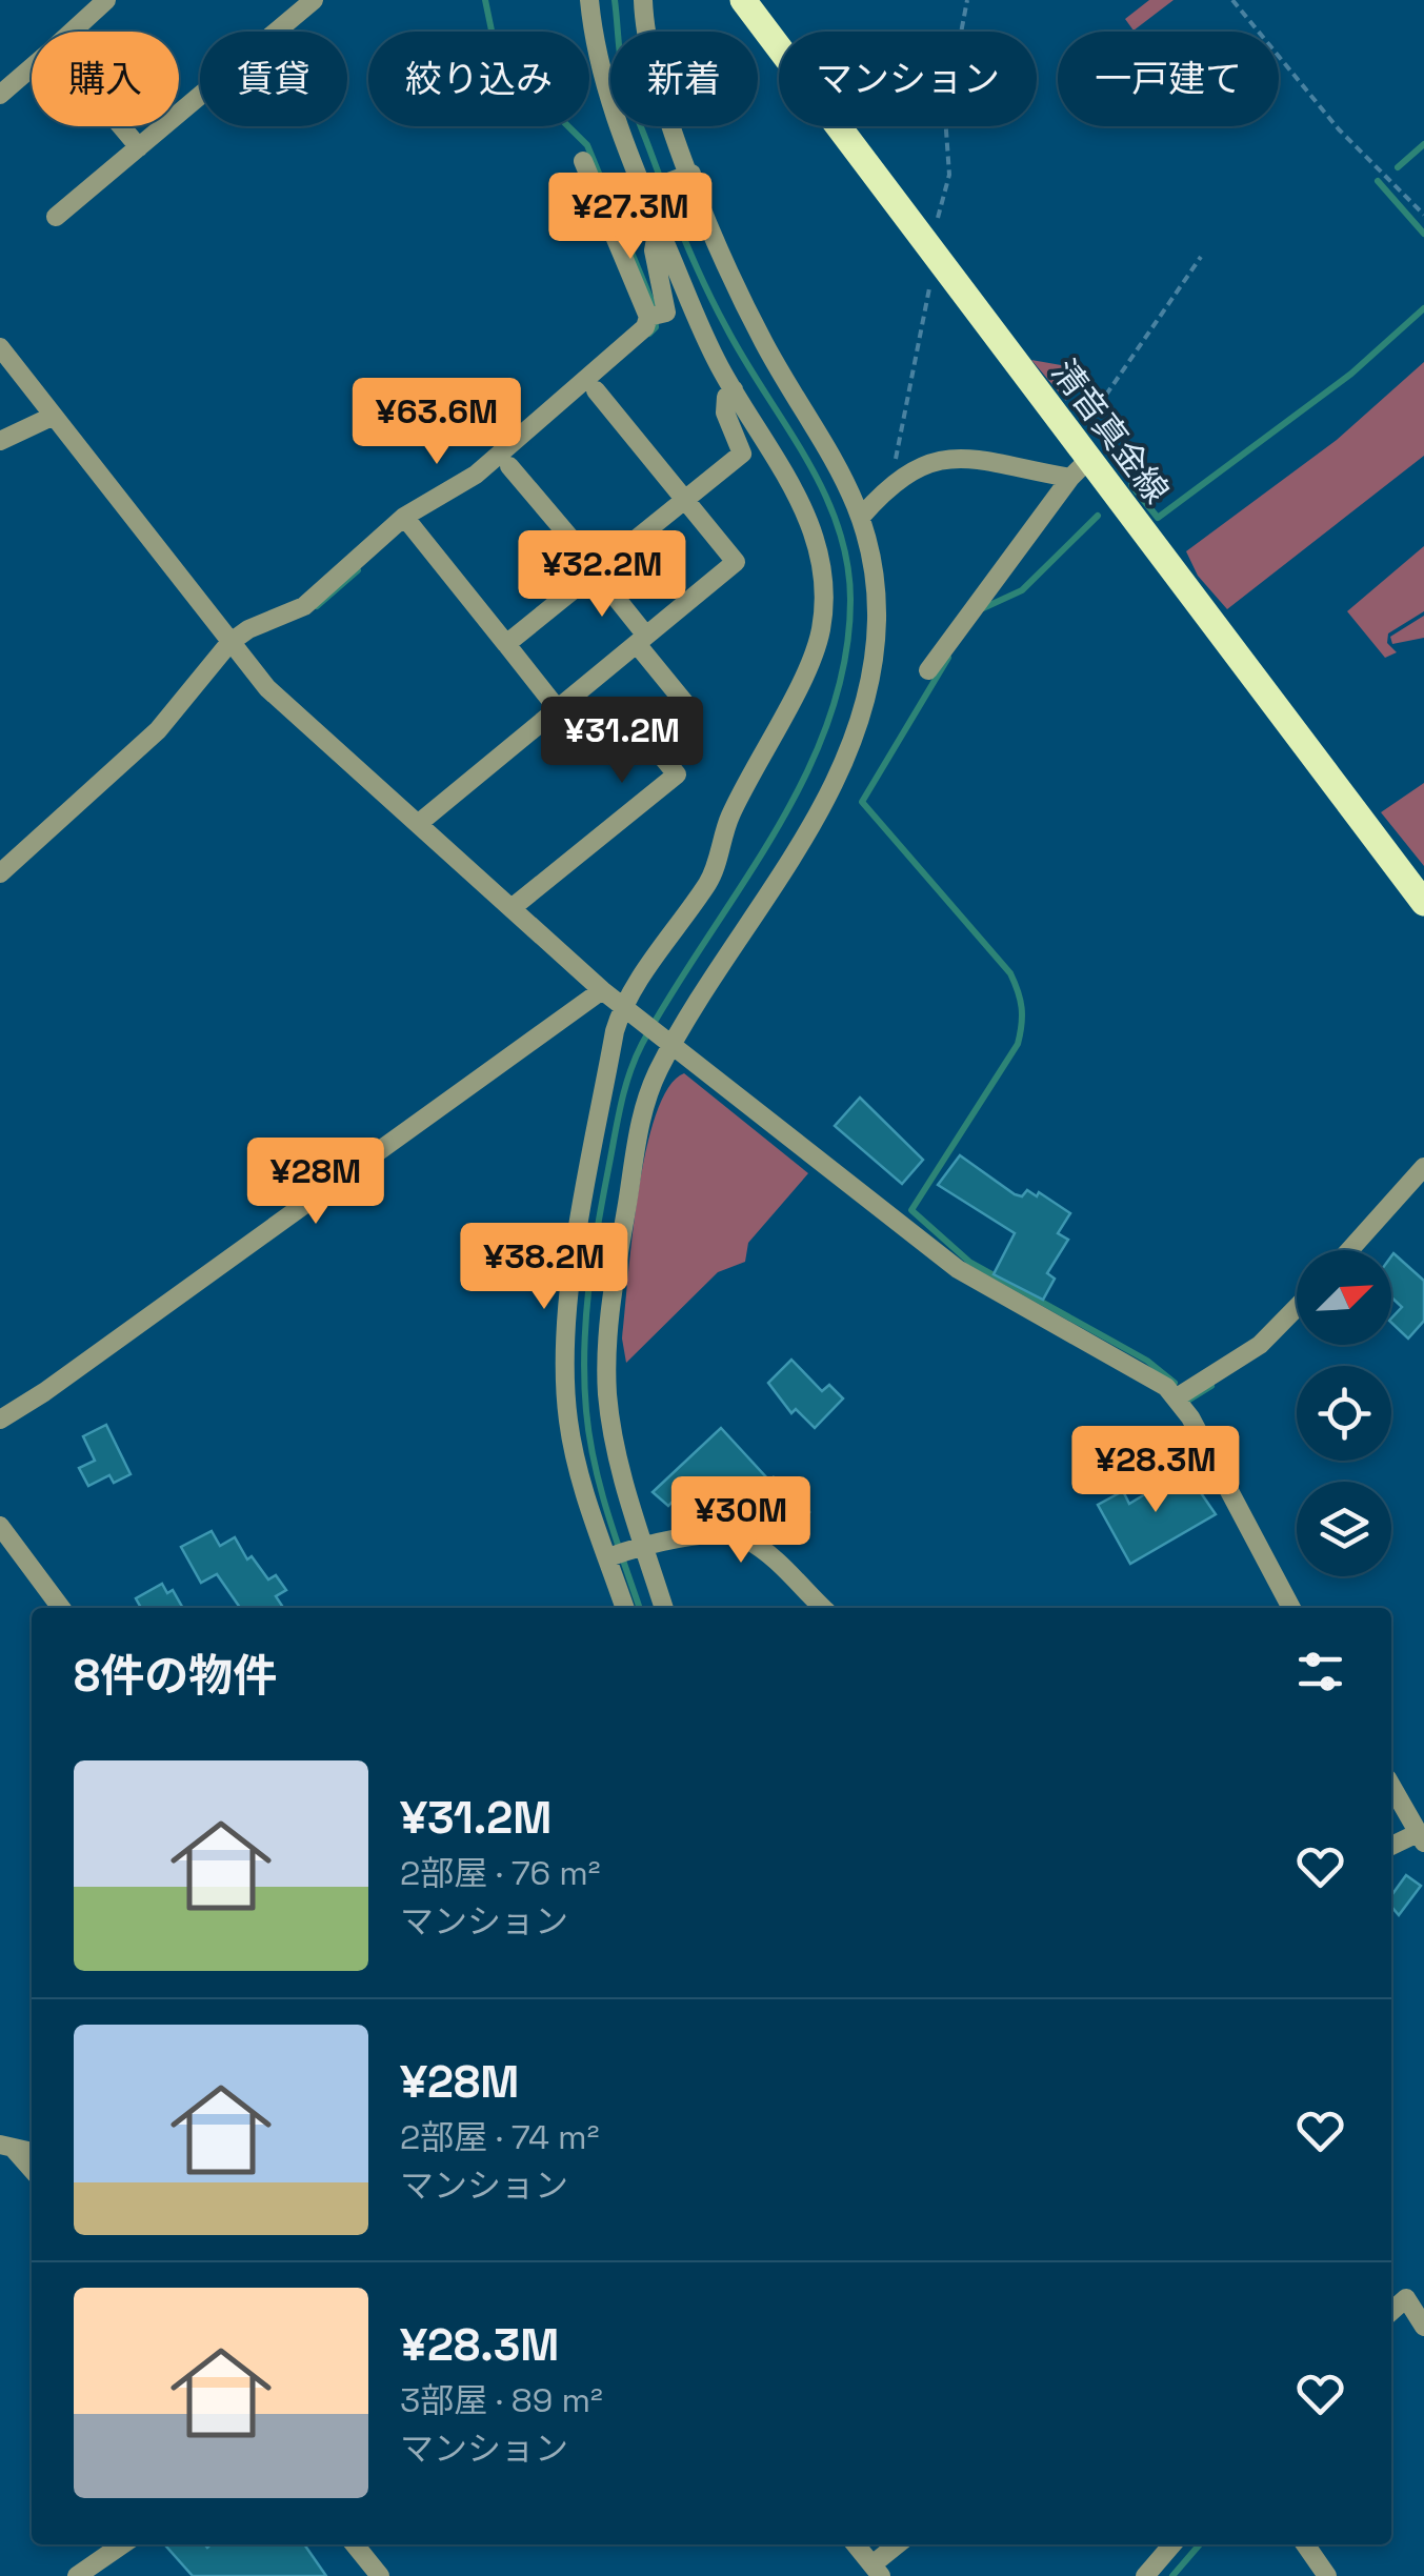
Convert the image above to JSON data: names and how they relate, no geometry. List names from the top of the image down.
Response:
{
  "streets": {
    "main road": ["清音真金線"]
  },
  "north": "top right",
  "page": {
    "chip": [
      "購入",
      "賃貸",
      "絞り込み",
      "新着",
      "マンション",
      "一戸建て"
    ],
    "price": [
      "¥27.3M",
      "¥63.6M",
      "¥32.2M",
      "¥31.2M",
      "¥28M",
      "¥38.2M",
      "¥28.3M",
      "¥30M"
    ],
    "heading": "8件の物件",
    "list": [
      {
        "name": "¥31.2M",
        "note": "2部屋 · 76 m² · マンション"
      },
      {
        "name": "¥28M",
        "note": "2部屋 · 74 m² · マンション"
      },
      {
        "name": "¥28.3M",
        "note": "3部屋 · 89 m² · マンション"
      }
    ]
  }
}
